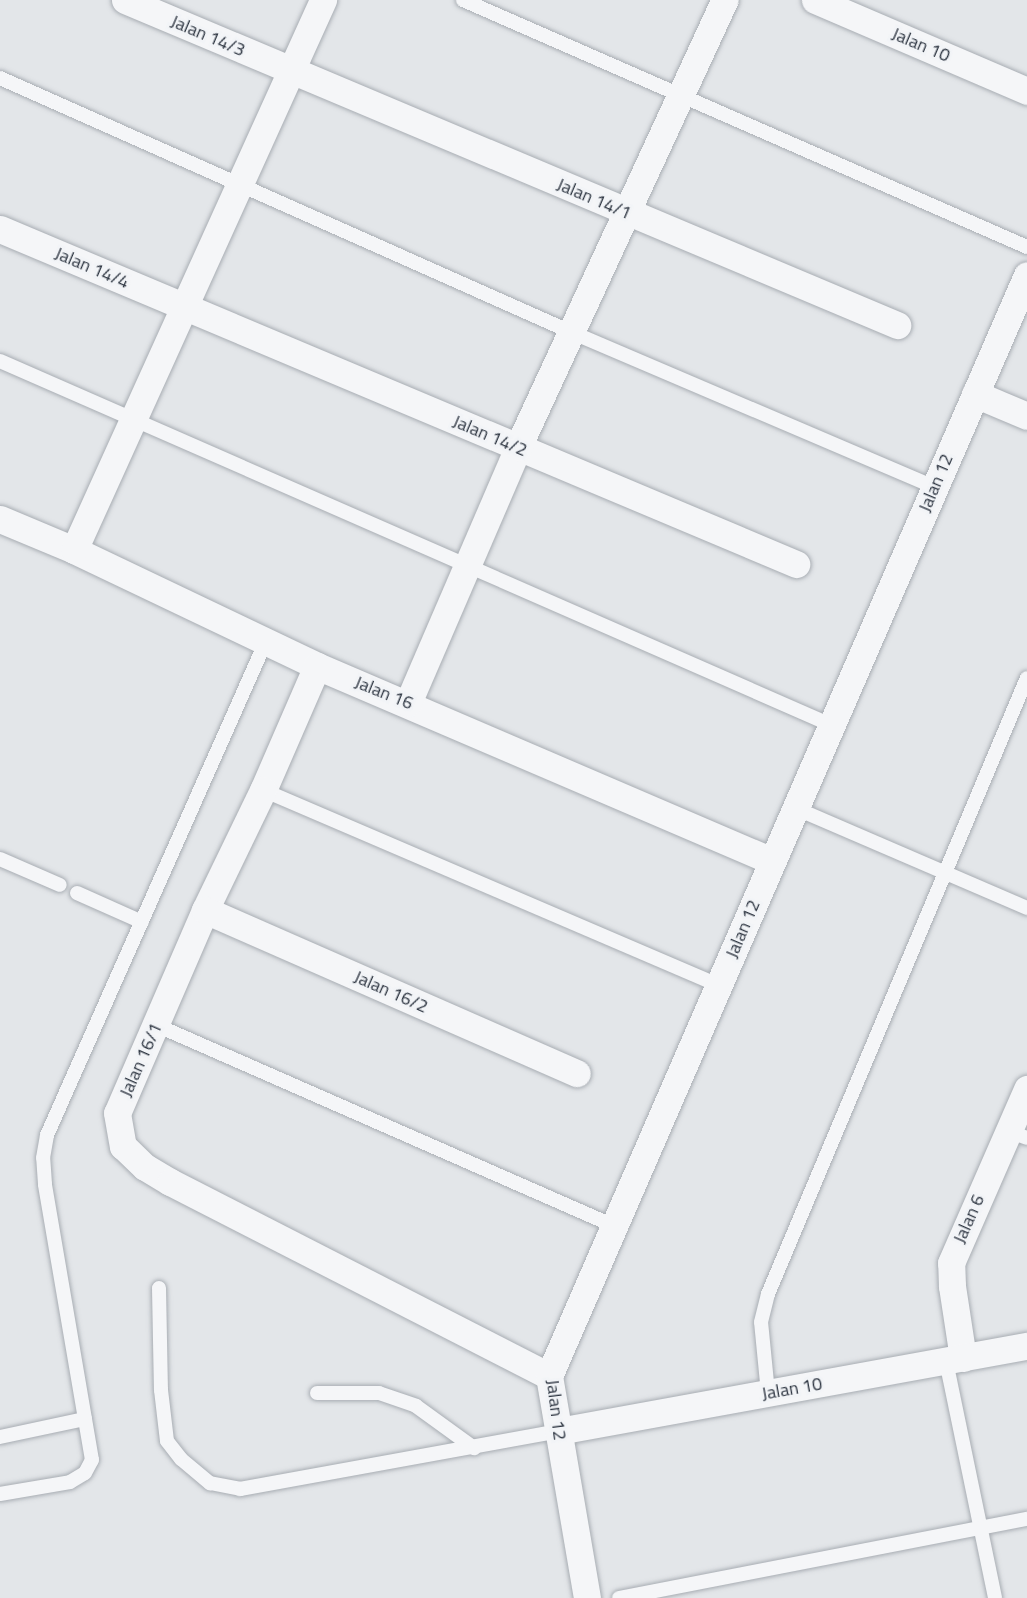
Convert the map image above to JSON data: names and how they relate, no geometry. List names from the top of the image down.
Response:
{
  "streets": {
    "street": [
      "Jalan 14/3",
      "Jalan 10",
      "Jalan 14/1",
      "Jalan 14/4",
      "Jalan 14/2",
      "Jalan 12",
      "Jalan 16",
      "Jalan 16/2",
      "Jalan 16/1",
      "Jalan 6"
    ]
  },
  "crossings": [
    ["Jalan 14/3", "Jalan 14/1"],
    ["Jalan 10", "Jalan 12"],
    ["Jalan 10", "Jalan 6"],
    ["Jalan 14/4", "Jalan 14/2"],
    ["Jalan 12", "Jalan 16"],
    ["Jalan 12", "Jalan 16/1"],
    ["Jalan 16", "Jalan 16/1"],
    ["Jalan 16/2", "Jalan 16/1"]
  ]
}
